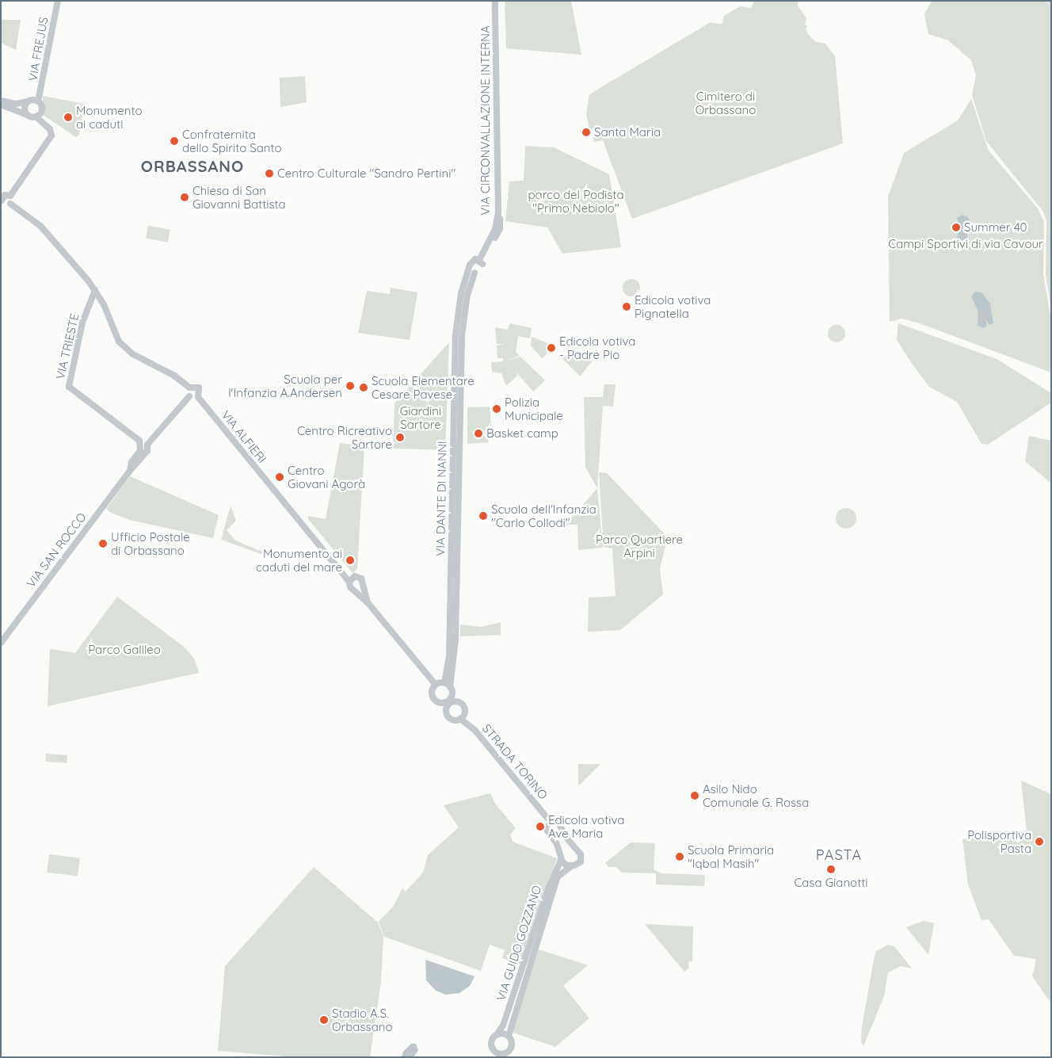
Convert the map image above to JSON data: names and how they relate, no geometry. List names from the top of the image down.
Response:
{
  "streets": {
    "street": [
      "VIA FREJUS",
      "VIA CIRCONVALLAZIONE INTERNA",
      "VIA TRIESTE",
      "VIA ALFIERI",
      "VIA DANTE DI NANNI",
      "VIA SAN ROCCO",
      "STRADA TORINO",
      "VIA GUIDO GOZZANO"
    ]
  },
  "crossings": [
    ["VIA CIRCONVALLAZIONE INTERNA", "VIA DANTE DI NANNI"],
    ["VIA TRIESTE", "VIA SAN ROCCO"],
    ["STRADA TORINO", "VIA GUIDO GOZZANO"]
  ],
  "districts": ["ORBASSANO", "PASTA"],
  "parks": [
    "Cimitero di Orbassano",
    "parco del Podista \"Primo Nebiolo\"",
    "Campi Sportivi di via Cavour",
    "Giardini Sartore",
    "Parco Quartiere Arpini",
    "Parco Galileo"
  ],
  "places": [
    "Monumento ai caduti",
    "Santa Maria",
    "Confraternita dello Spirito Santo",
    "Centro Culturale \"Sandro Pertini\"",
    "Chiesa di San Giovanni Battista",
    "Summer 40",
    "Edicola votiva Pignatella",
    "Edicola votiva - Padre Pio",
    "Scuola per l'Infanzia A.Andersen",
    "Scuola Elementare Cesare Pavese",
    "Polizia Municipale",
    "Basket camp",
    "Centro Ricreativo Sartore",
    "Centro Giovani Agorà",
    "Scuola dell'Infanzia \"Carlo Collodi\"",
    "Ufficio Postale di Orbassano",
    "Monumento ai caduti del mare",
    "Asilo Nido Comunale G. Rossa",
    "Edicola votiva Ave Maria",
    "Polisportiva Pasta",
    "Scuola Primaria \"Iqbal Masih\"",
    "Casa Gianotti",
    "Stadio A.S. Orbassano"
  ]
}
